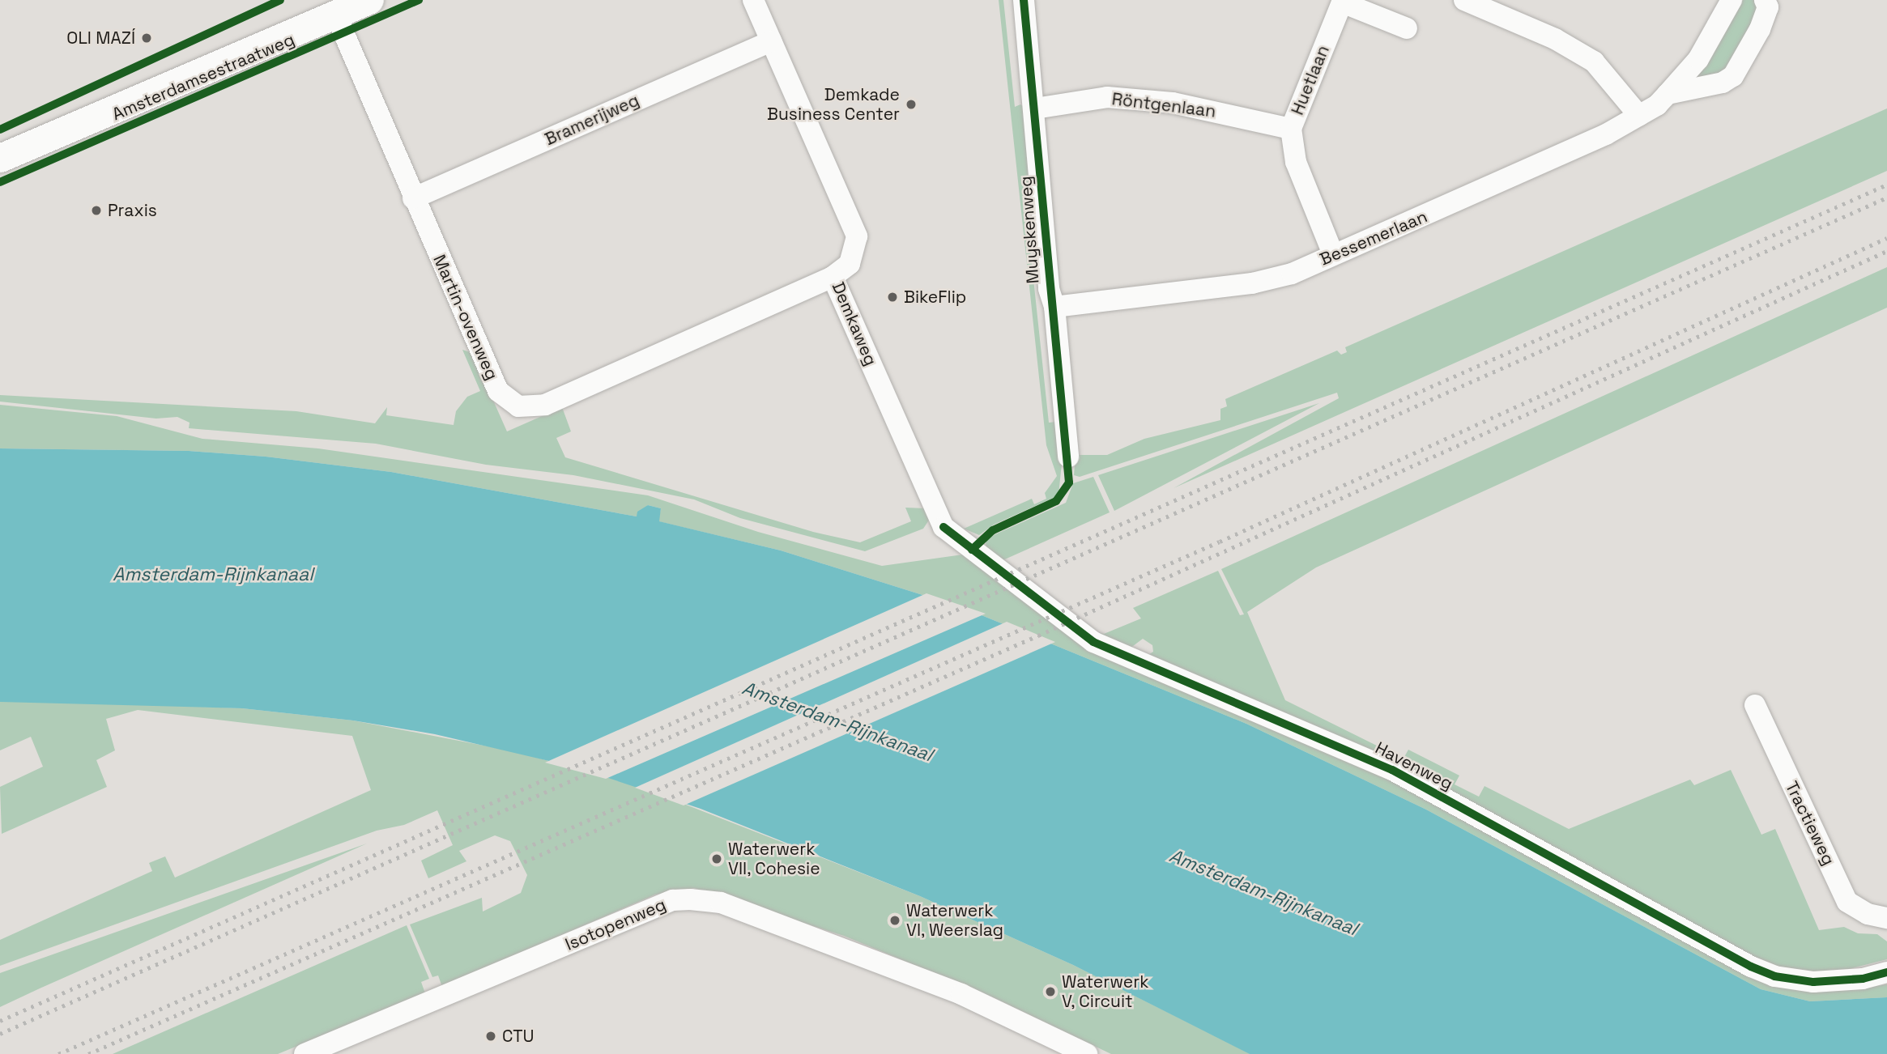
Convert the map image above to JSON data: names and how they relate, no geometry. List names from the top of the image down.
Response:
{
  "streets": {
    "main road": ["Amsterdamsestraatweg"],
    "street": [
      "Huetlaan",
      "Röntgenlaan",
      "Bramerijweg",
      "Muyskenweg",
      "Bessemerlaan",
      "Martin-ovenweg",
      "Demkaweg",
      "Havenweg",
      "Tractieweg",
      "Isotopenweg"
    ]
  },
  "crossings": [
    ["Amsterdamsestraatweg", "Martin-ovenweg"],
    ["Huetlaan", "Röntgenlaan"],
    ["Huetlaan", "Bessemerlaan"],
    ["Röntgenlaan", "Muyskenweg"],
    ["Bramerijweg", "Martin-ovenweg"],
    ["Bramerijweg", "Demkaweg"],
    ["Muyskenweg", "Bessemerlaan"],
    ["Martin-ovenweg", "Demkaweg"],
    ["Demkaweg", "Havenweg"]
  ],
  "water": ["Amsterdam-Rijnkanaal"],
  "places": [
    "OLI MAZÍ",
    "Demkade Business Center",
    "Praxis",
    "BikeFlip",
    "Waterwerk VII, Cohesie",
    "Waterwerk VI, Weerslag",
    "Waterwerk V, Circuit",
    "CTU"
  ]
}
